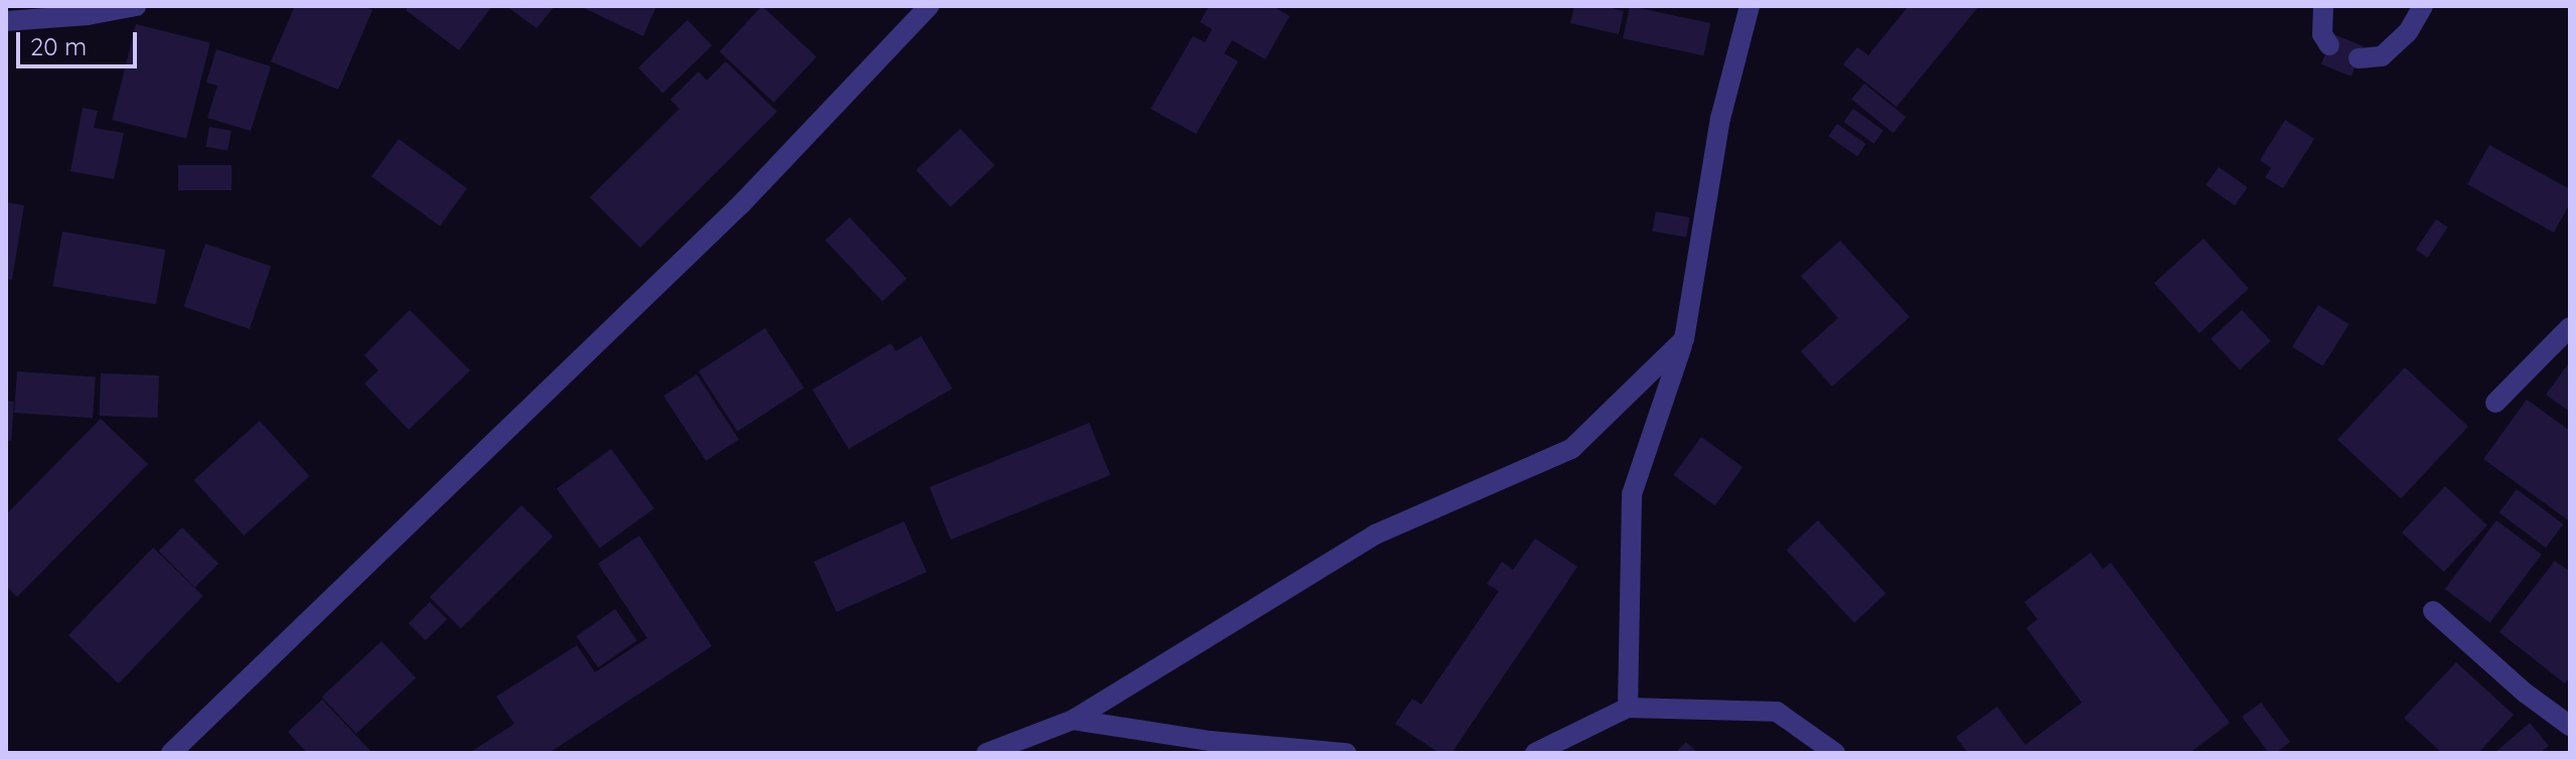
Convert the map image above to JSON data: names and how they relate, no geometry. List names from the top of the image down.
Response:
{
  "scale_bar": "20 m"
}
